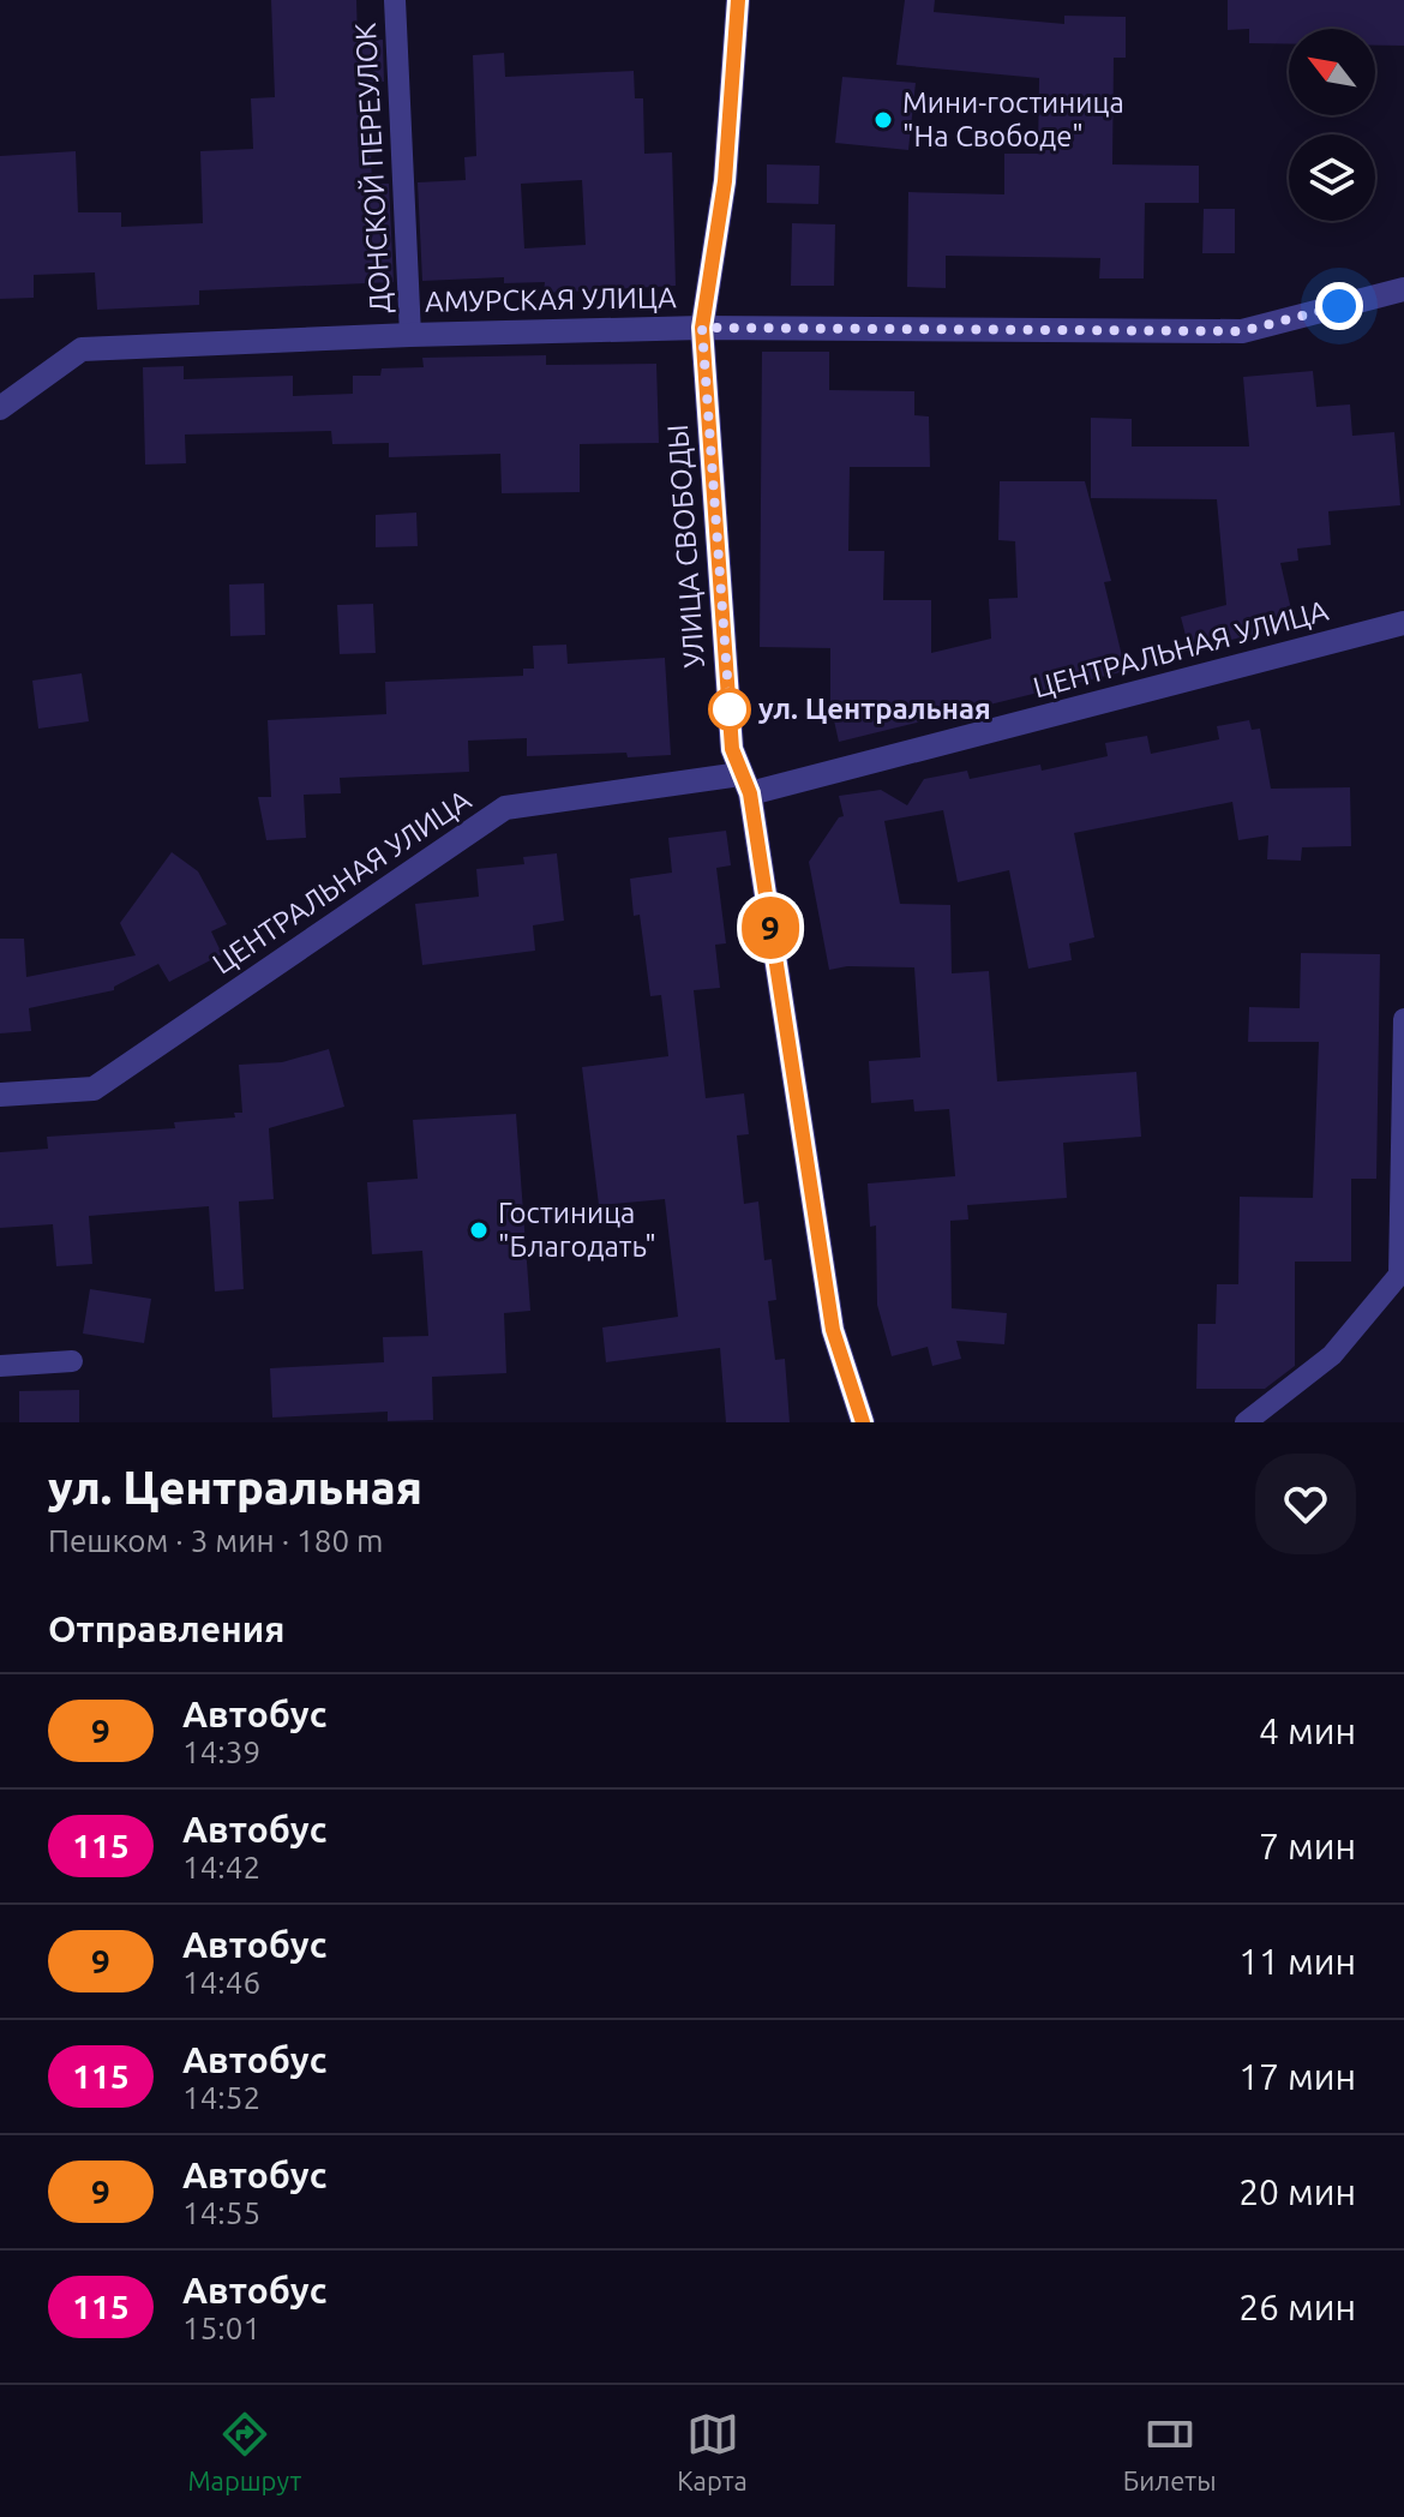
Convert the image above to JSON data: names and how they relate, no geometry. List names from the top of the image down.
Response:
{
  "streets": {
    "street": ["АМУРСКАЯ УЛИЦА", "УЛИЦА СВОБОДЫ", "ЦЕНТРАЛЬНАЯ УЛИЦА"],
    "lane": ["ДОНСКОЙ ПЕРЕУЛОК"]
  },
  "crossings": [
    ["ДОНСКОЙ ПЕРЕУЛОК", "АМУРСКАЯ УЛИЦА"],
    ["АМУРСКАЯ УЛИЦА", "УЛИЦА СВОБОДЫ"],
    ["УЛИЦА СВОБОДЫ", "ЦЕНТРАЛЬНАЯ УЛИЦА"]
  ],
  "places": ["Мини-гостиница \"На Свободе\"", "ул. Центральная", "Гостиница \"Благодать\""],
  "lines": ["bus line 9"],
  "north": "top left",
  "page": {
    "on_map": "9",
    "heading": [
      ["ул. Центральная", "Пешком · 3 мин · 180 m"],
      "Отправления"
    ],
    "list": [
      {
        "mark": "9",
        "name": "Автобус",
        "note": "14:39",
        "value": "4 мин"
      },
      {
        "mark": "115",
        "name": "Автобус",
        "note": "14:42",
        "value": "7 мин"
      },
      {
        "mark": "9",
        "name": "Автобус",
        "note": "14:46",
        "value": "11 мин"
      },
      {
        "mark": "115",
        "name": "Автобус",
        "note": "14:52",
        "value": "17 мин"
      },
      {
        "mark": "9",
        "name": "Автобус",
        "note": "14:55",
        "value": "20 мин"
      },
      {
        "mark": "115",
        "name": "Автобус",
        "note": "15:01",
        "value": "26 мин"
      }
    ],
    "tabs": ["Маршрут", "Карта", "Билеты"]
  }
}
